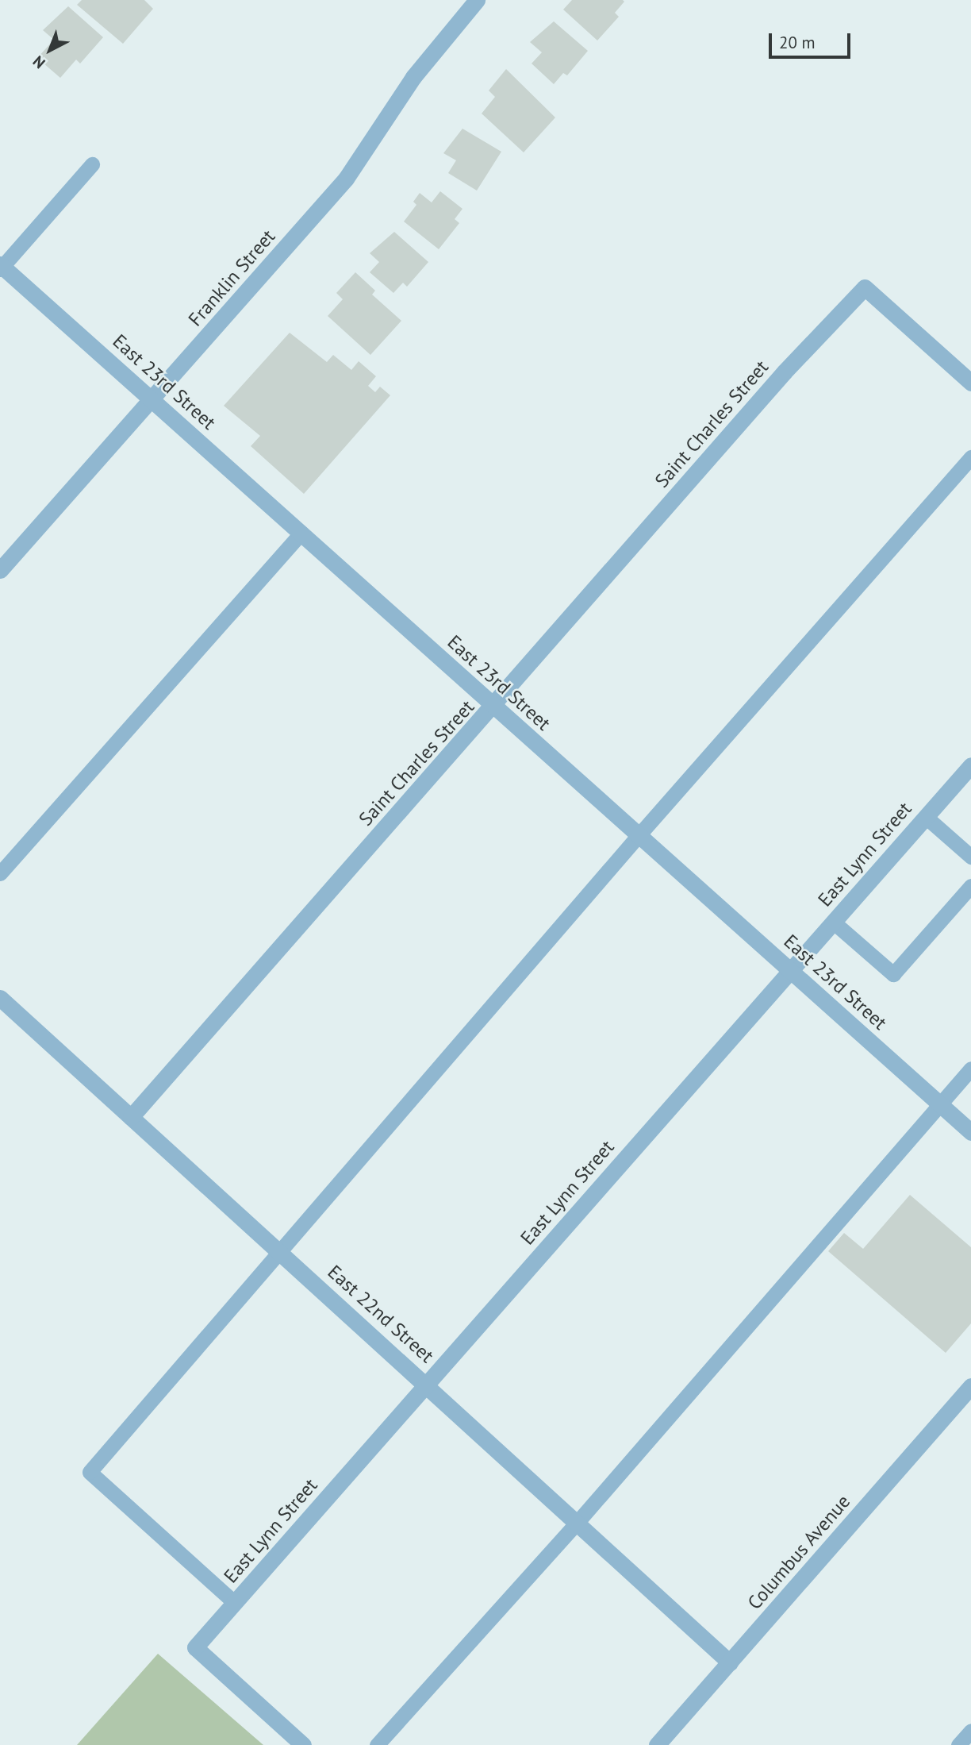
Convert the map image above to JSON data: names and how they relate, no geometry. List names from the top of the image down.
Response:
{
  "streets": {
    "street": [
      "Franklin Street",
      "East 23rd Street",
      "Saint Charles Street",
      "East Lynn Street",
      "East 22nd Street",
      "Columbus Avenue"
    ]
  },
  "crossings": [
    ["Franklin Street", "East 23rd Street"],
    ["East 23rd Street", "Saint Charles Street"],
    ["East 23rd Street", "East Lynn Street"],
    ["Saint Charles Street", "East 22nd Street"],
    ["East Lynn Street", "East 22nd Street"],
    ["East 22nd Street", "Columbus Avenue"]
  ],
  "scale_bar": "20 m",
  "north": "bottom left"
}
